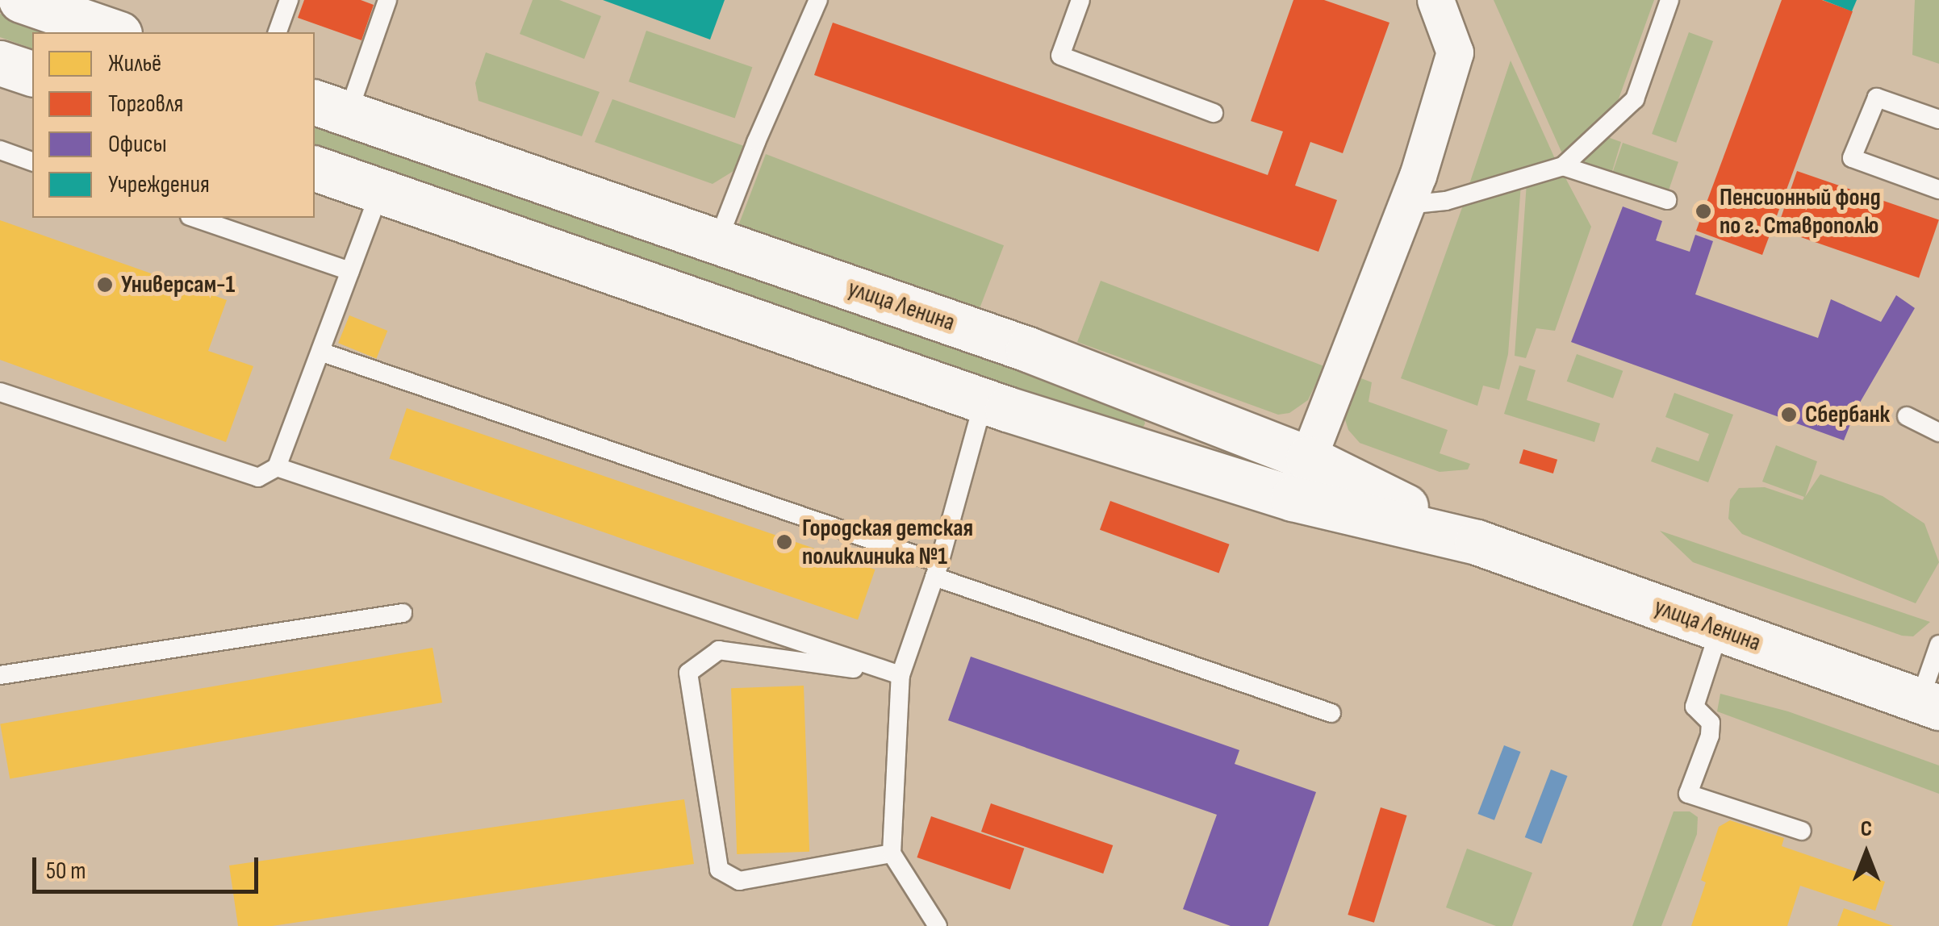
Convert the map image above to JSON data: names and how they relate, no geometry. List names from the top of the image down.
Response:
{
  "streets": {
    "main road": ["улица Ленина"]
  },
  "places": [
    "Пенсионный фонд по г. Ставрополю",
    "Универсам-1",
    "Сбербанк",
    "Городская детская поликлиника №1"
  ],
  "legend": [
    "Жильё",
    "Торговля",
    "Офисы",
    "Учреждения"
  ],
  "scale_bar": "50 m",
  "north": "top"
}
